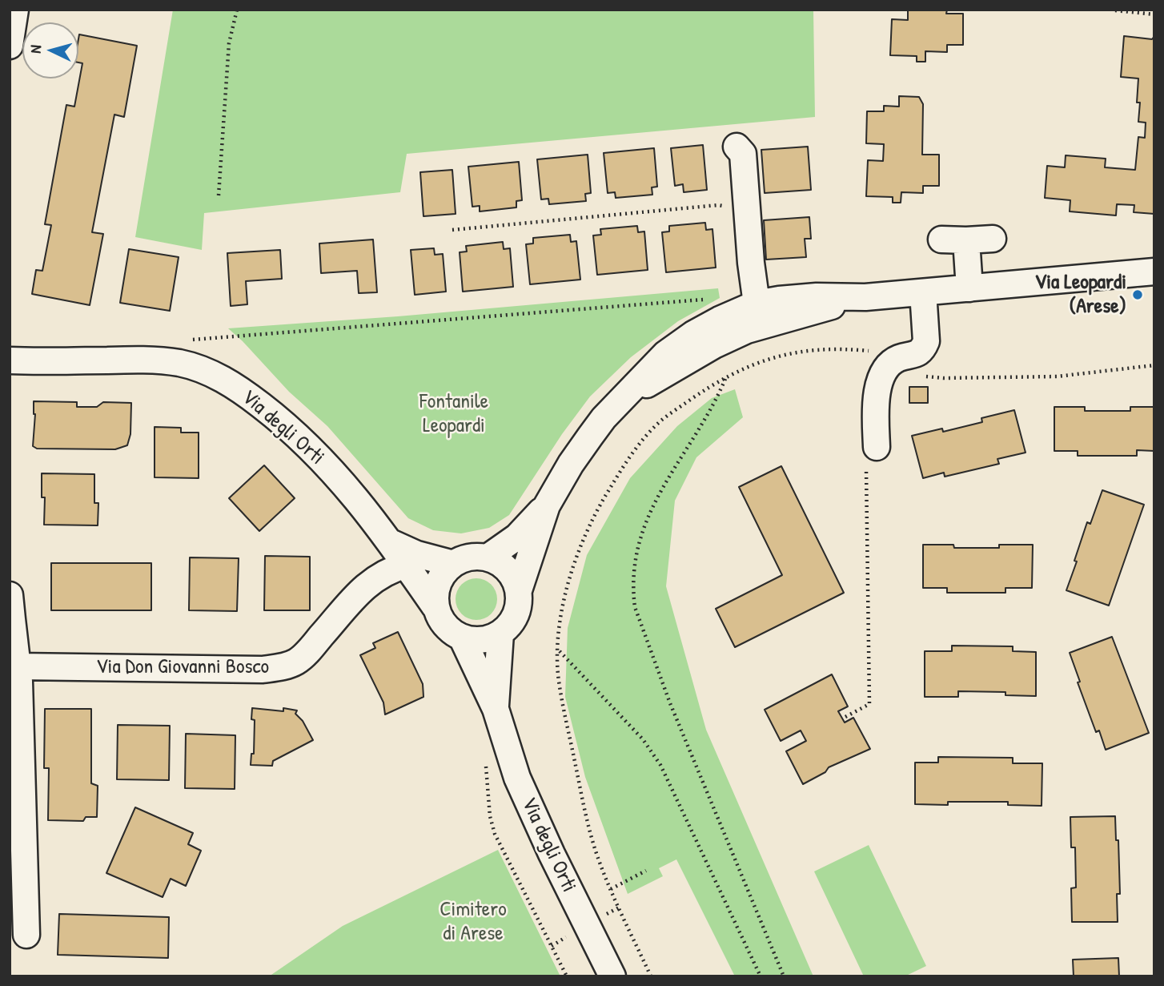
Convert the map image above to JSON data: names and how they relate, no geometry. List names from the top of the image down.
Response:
{
  "streets": {
    "street": ["Via degli Orti", "Via Don Giovanni Bosco"]
  },
  "crossings": [
    ["Via degli Orti", "Via Don Giovanni Bosco"]
  ],
  "parks": ["Fontanile Leopardi", "Cimitero di Arese"],
  "places": ["Via Leopardi (Arese)"],
  "north": "left"
}
